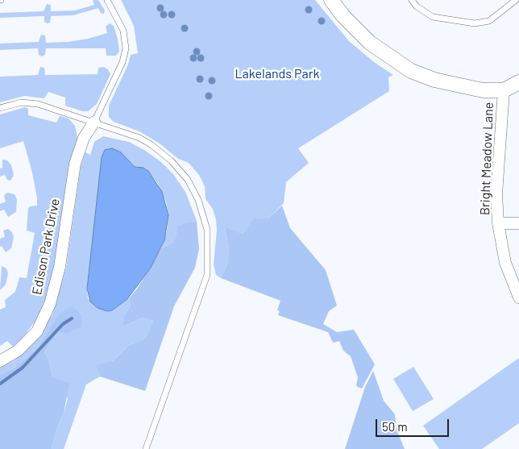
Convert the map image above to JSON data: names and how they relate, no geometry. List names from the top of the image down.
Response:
{
  "streets": {
    "street": ["Bright Meadow Lane", "Edison Park Drive"]
  },
  "parks": ["Lakelands Park"],
  "scale_bar": "50 m"
}
